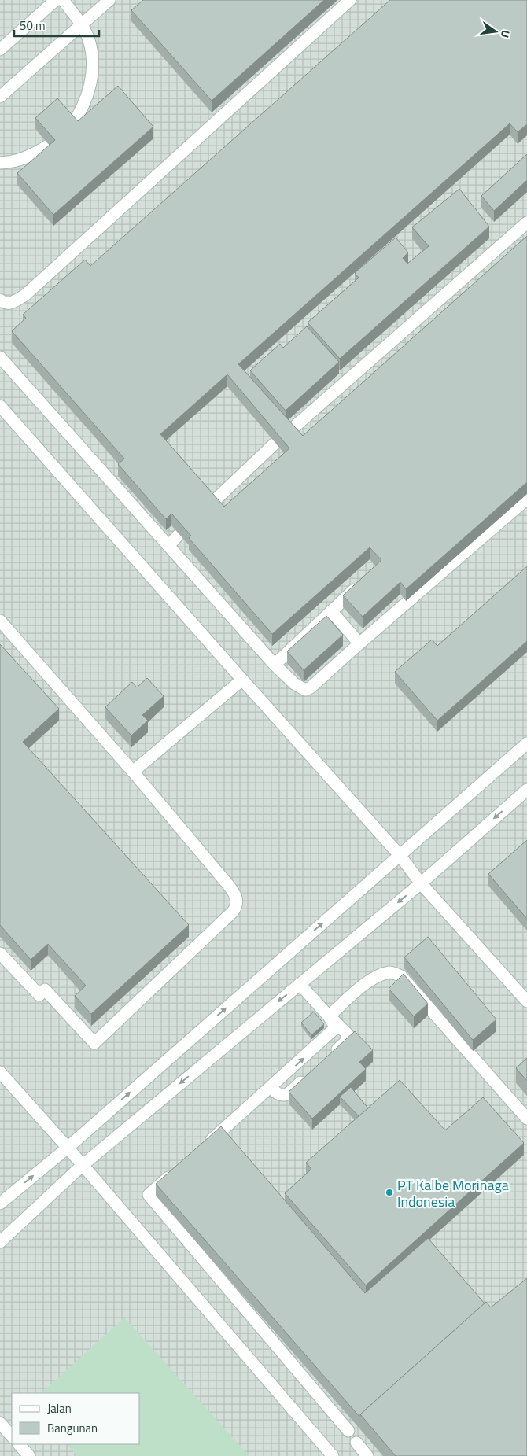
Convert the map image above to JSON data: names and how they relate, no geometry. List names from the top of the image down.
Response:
{
  "places": ["PT Kalbe Morinaga Indonesia"],
  "legend": ["Jalan", "Bangunan"],
  "scale_bar": "50 m",
  "north": "right"
}
